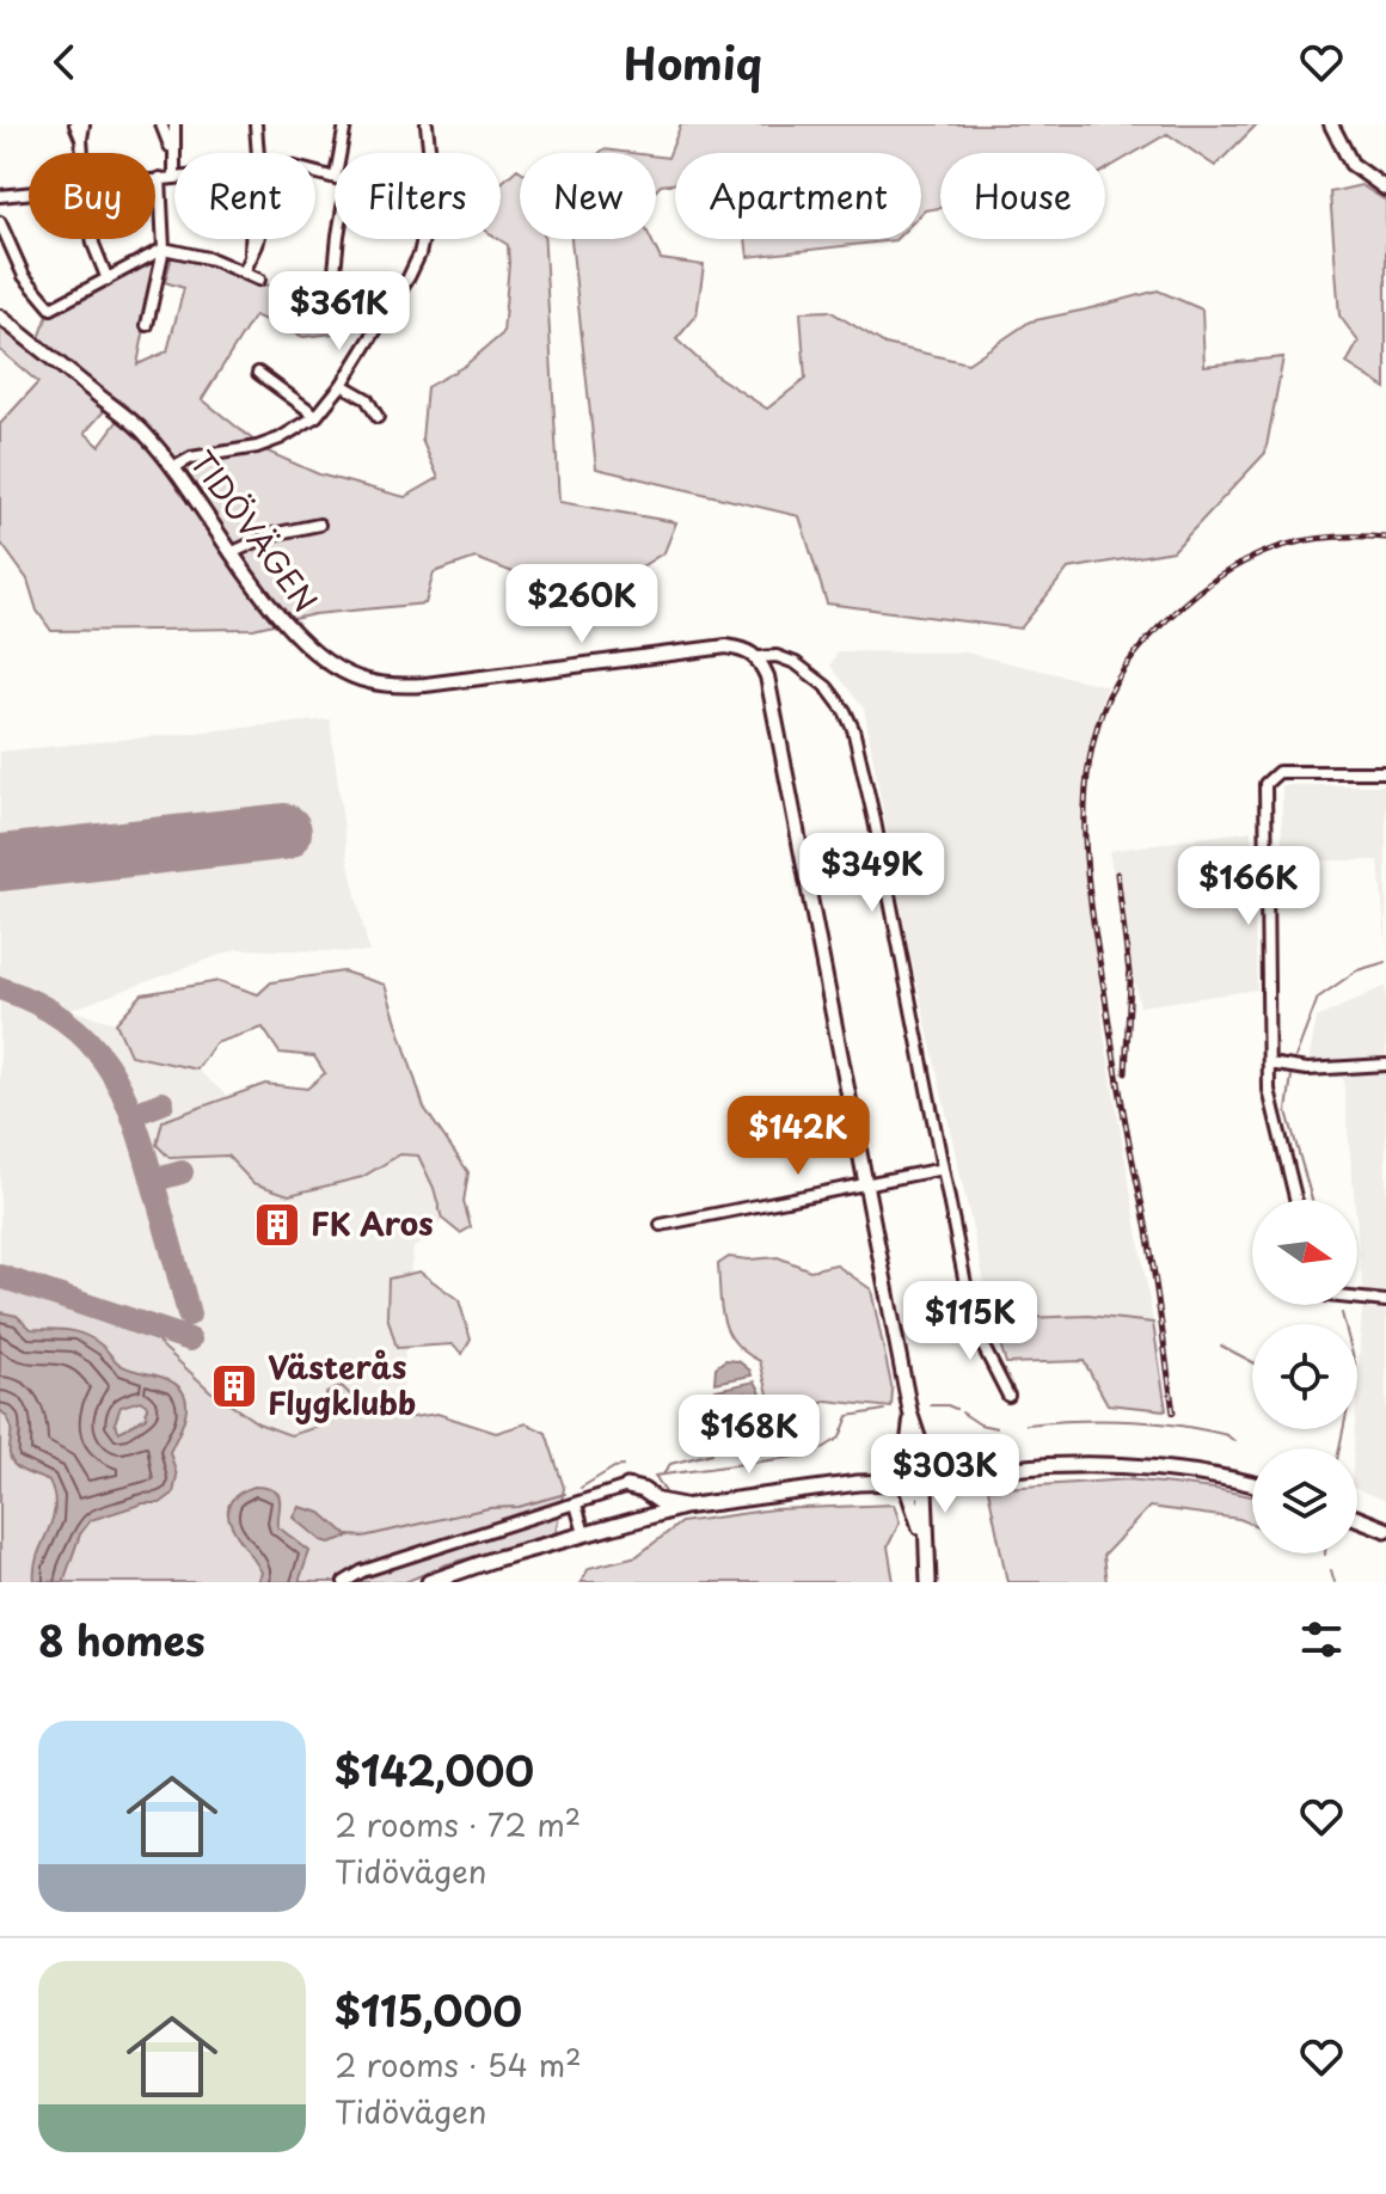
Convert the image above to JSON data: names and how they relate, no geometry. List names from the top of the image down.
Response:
{
  "streets": {
    "street": ["TIDÖVÄGEN"]
  },
  "places": {
    "building": ["FK Aros", "Västerås Flygklubb"]
  },
  "north": "right",
  "page": {
    "header": "Homiq",
    "chip": [
      "Buy",
      "Rent",
      "Filters",
      "New",
      "Apartment",
      "House"
    ],
    "price": [
      "$361K",
      "$260K",
      "$349K",
      "$166K",
      "$142K",
      "$115K",
      "$168K",
      "$303K"
    ],
    "heading": "8 homes",
    "list": [
      {
        "name": "$142,000",
        "note": "2 rooms · 72 m² · Tidövägen"
      },
      {
        "name": "$115,000",
        "note": "2 rooms · 54 m² · Tidövägen"
      }
    ]
  }
}
